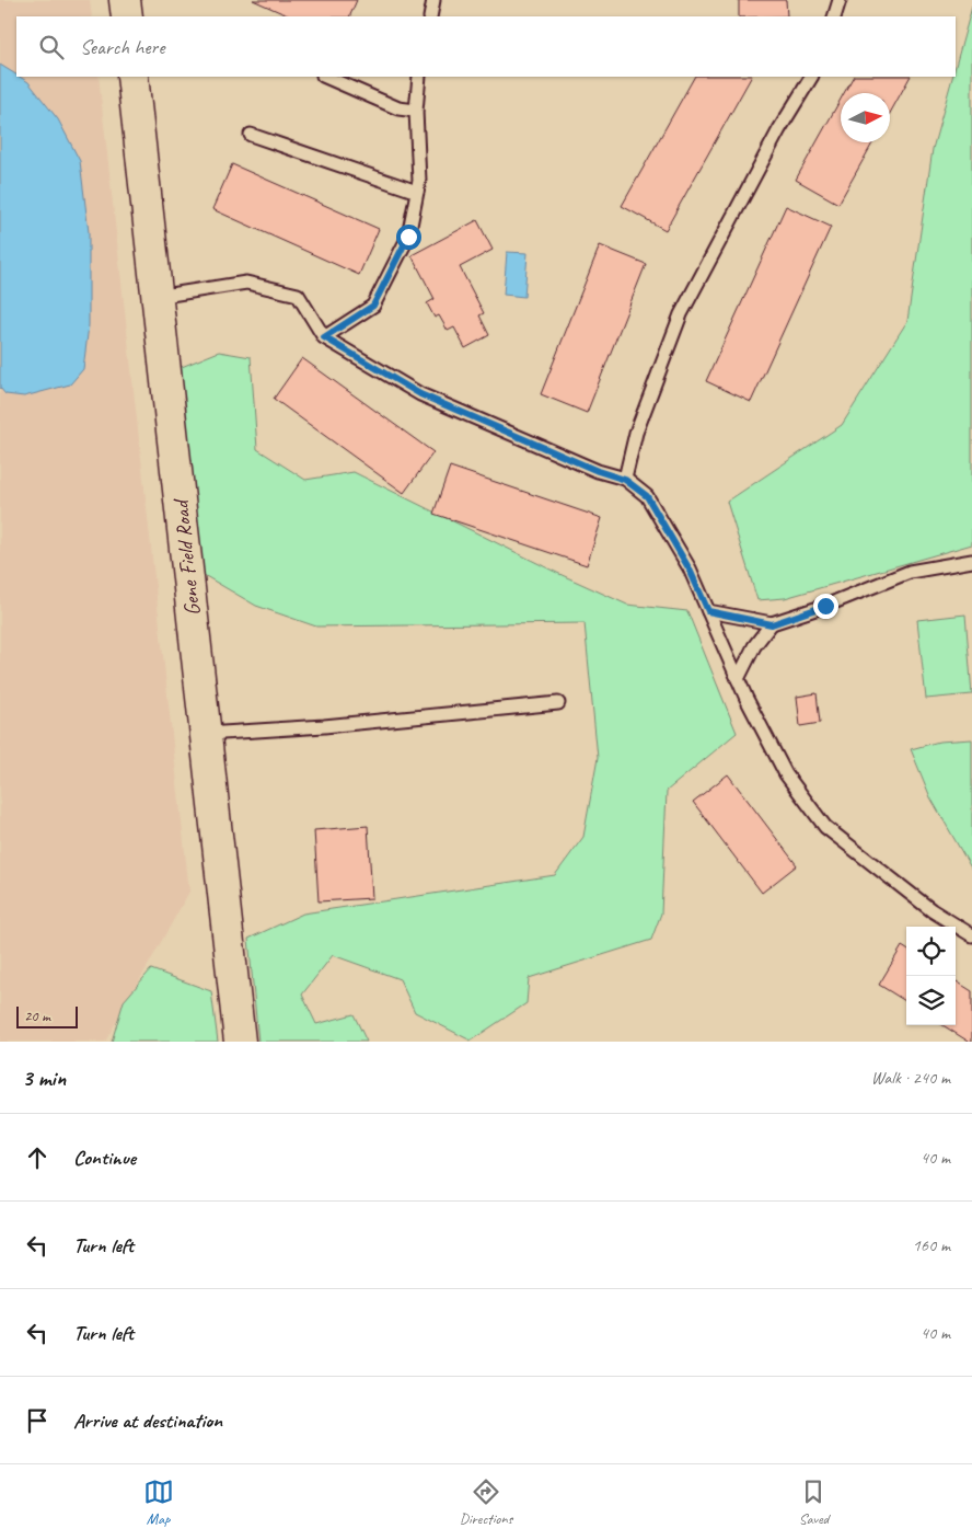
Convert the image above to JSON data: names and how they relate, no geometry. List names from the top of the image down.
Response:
{
  "streets": {
    "street": ["Gene Field Road"]
  },
  "scale_bar": "20 m",
  "north": "right",
  "page": {
    "search": "Search here",
    "scale": "20 m",
    "heading": ["3 min", "Walk · 240 m"],
    "list": [
      ["Continue", "40 m"],
      ["Turn left", "160 m"],
      ["Turn left", "40 m"],
      "Arrive at destination"
    ],
    "nav": ["Map", "Directions", "Saved"]
  }
}
